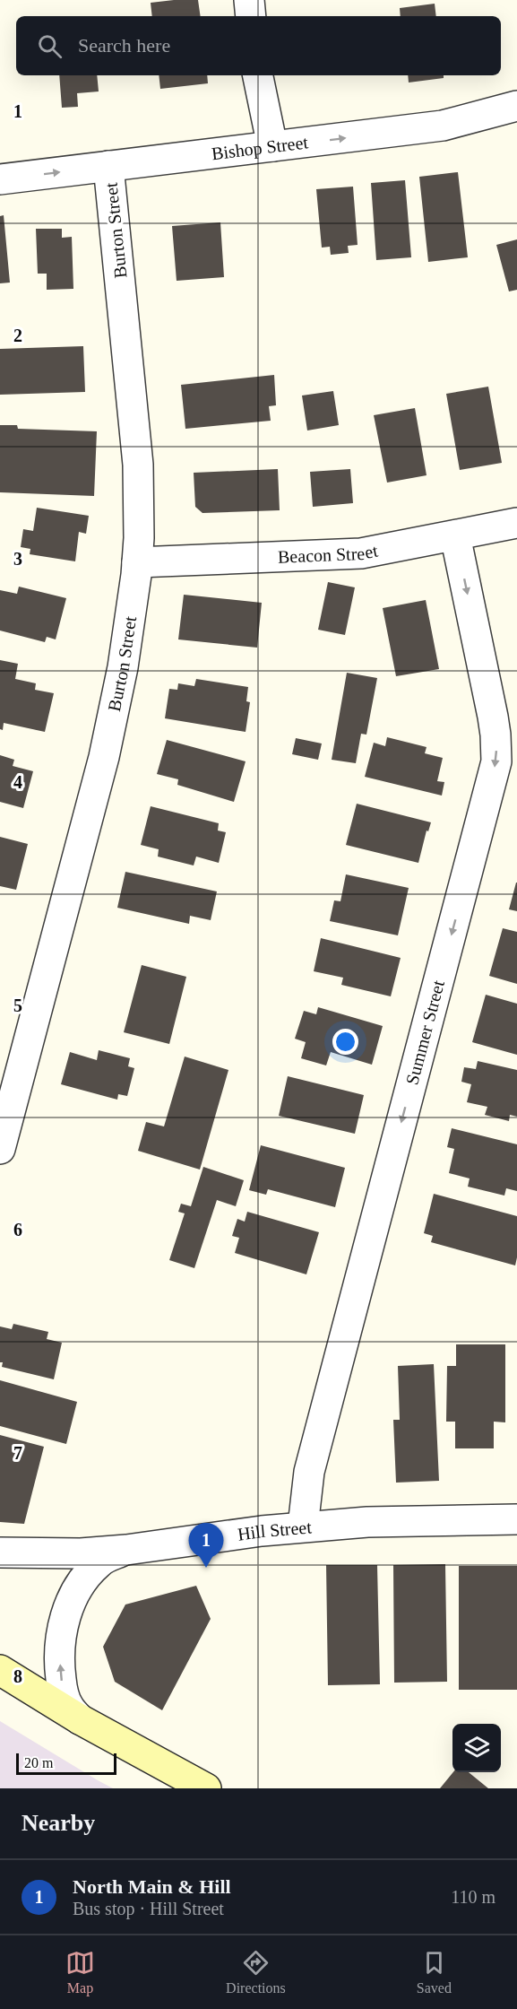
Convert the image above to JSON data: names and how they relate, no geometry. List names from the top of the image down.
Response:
{
  "streets": {
    "street": [
      "Bishop Street",
      "Burton Street",
      "Beacon Street",
      "Summer Street",
      "Hill Street"
    ]
  },
  "crossings": [
    ["Bishop Street", "Burton Street"],
    ["Burton Street", "Beacon Street"],
    ["Beacon Street", "Summer Street"],
    ["Summer Street", "Hill Street"]
  ],
  "one_way": ["Bishop Street", "Summer Street"],
  "scale_bar": "20 m",
  "page": {
    "search": "Search here",
    "pins": "1",
    "scale": "20 m",
    "heading": "Nearby",
    "list": [
      {
        "mark": "1",
        "name": "North Main & Hill",
        "note": "Bus stop · Hill Street",
        "value": "110 m"
      }
    ],
    "nav": ["Map", "Directions", "Saved"]
  },
  "grid": {
    "rows": [
      "1",
      "2",
      "3",
      "4",
      "5",
      "6",
      "7",
      "8"
    ]
  }
}
